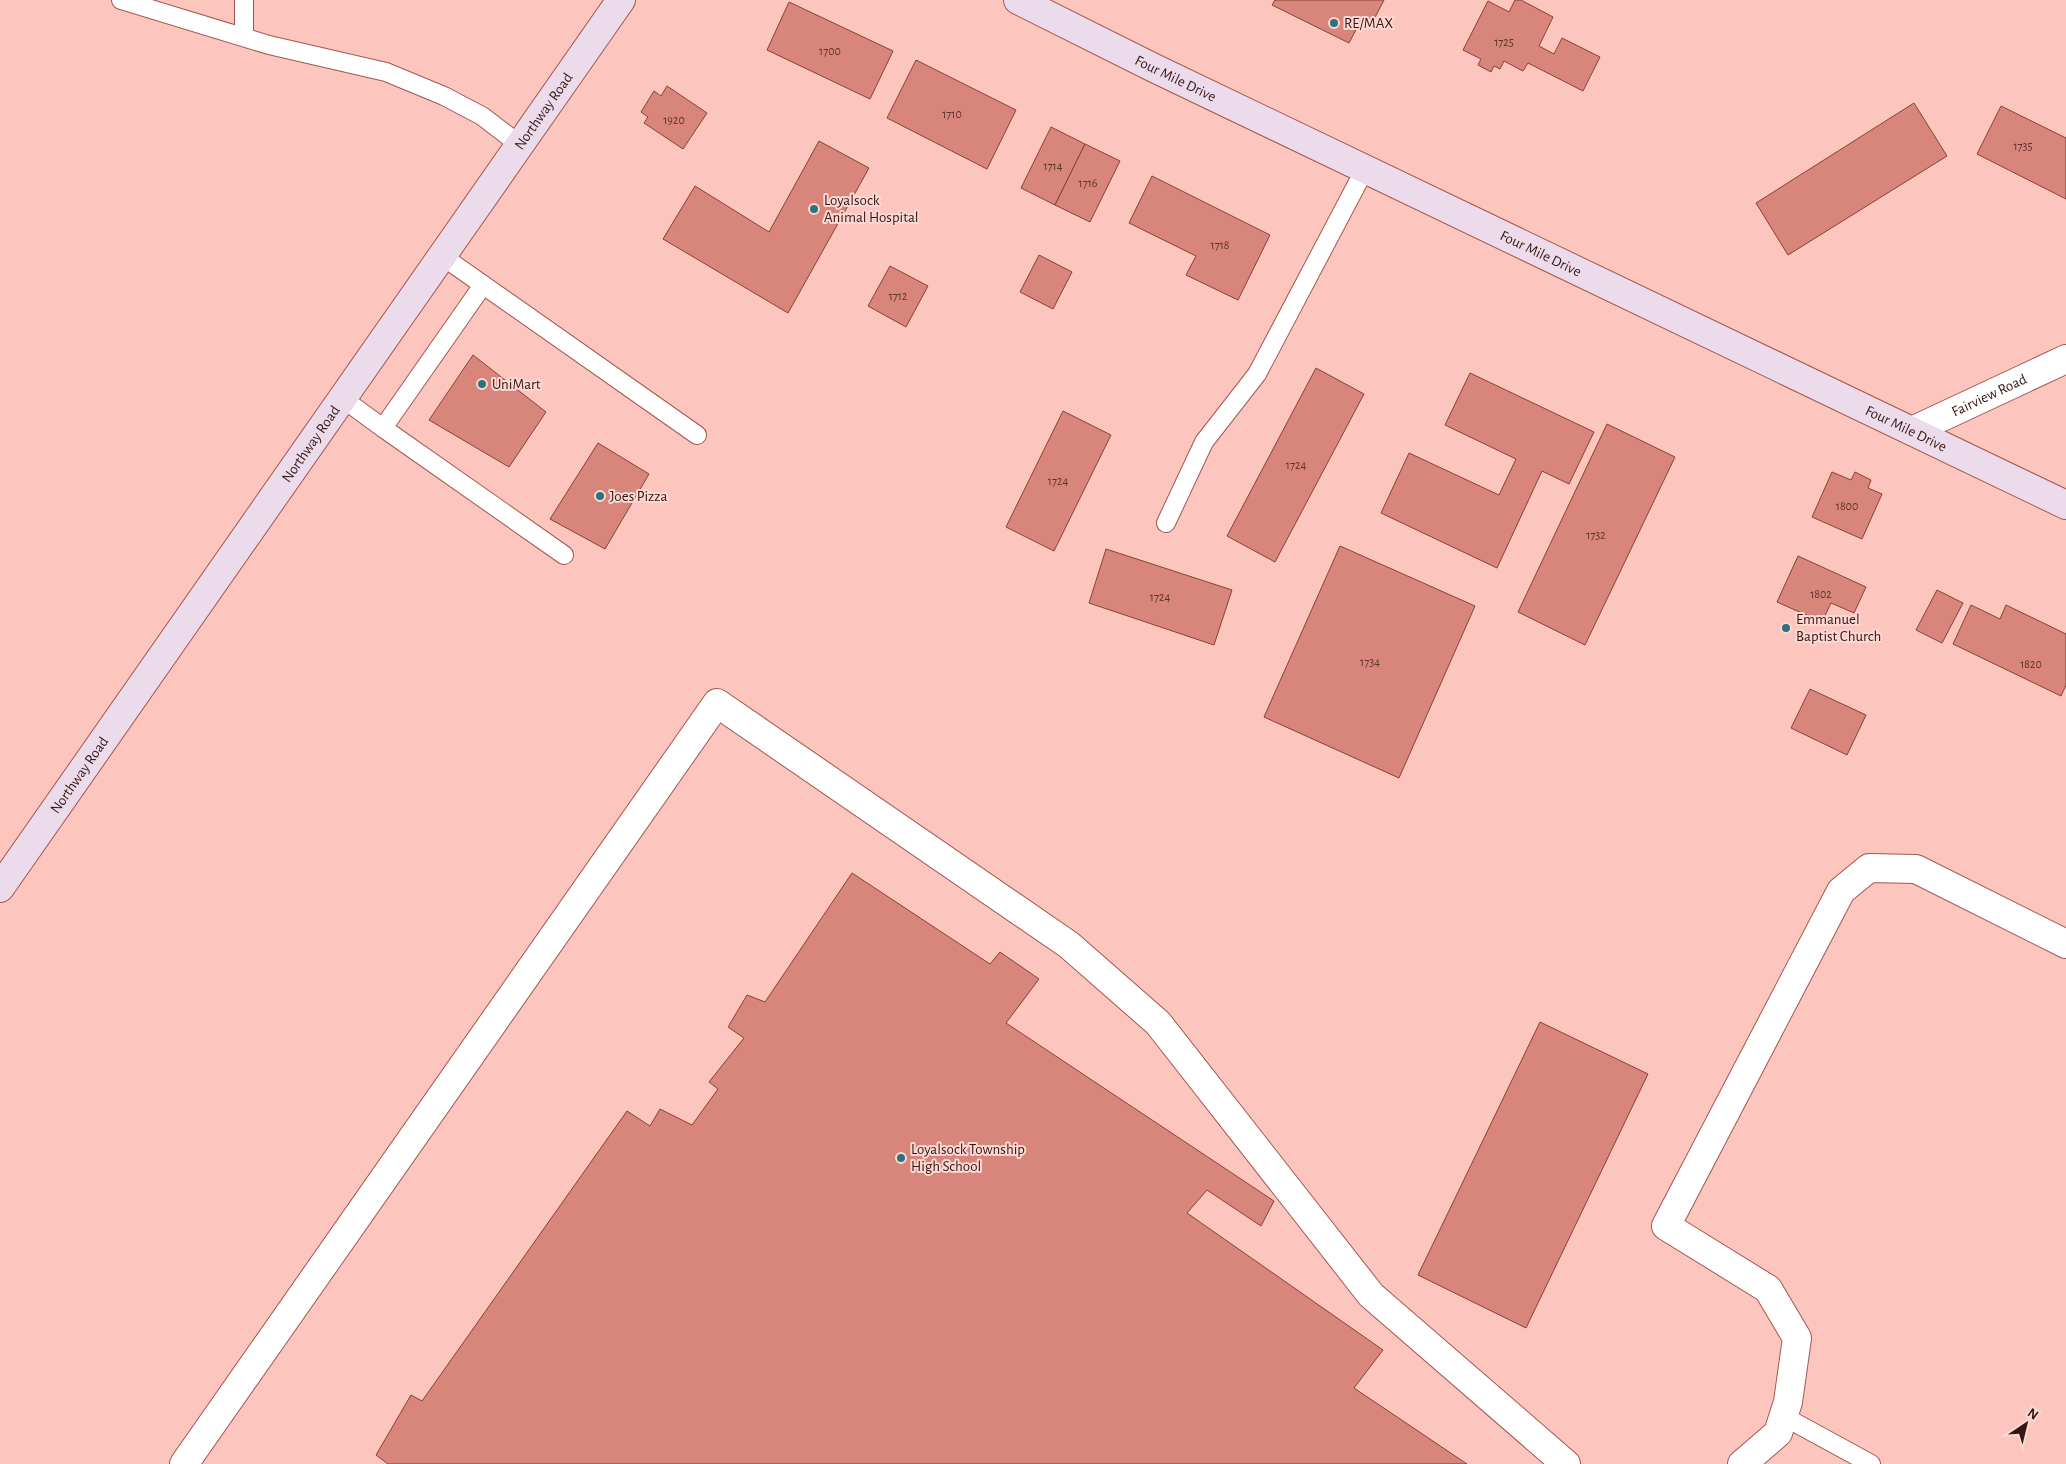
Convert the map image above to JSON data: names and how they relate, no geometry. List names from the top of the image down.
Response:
{
  "streets": {
    "street": ["Four Mile Drive", "Northway Road", "Fairview Road"]
  },
  "crossings": [
    ["Four Mile Drive", "Fairview Road"]
  ],
  "places": [
    "RE/MAX",
    "Loyalsock Animal Hospital",
    "UniMart",
    "Joes Pizza",
    "Emmanuel Baptist Church",
    "Loyalsock Township High School"
  ],
  "house_numbers": [
    "1725",
    "1700",
    "1710",
    "1920",
    "1735",
    "1714",
    "1716",
    "1718",
    "1712",
    "1724",
    "1724",
    "1800",
    "1732",
    "1802",
    "1724",
    "1734",
    "1820"
  ],
  "north": "top right"
}
